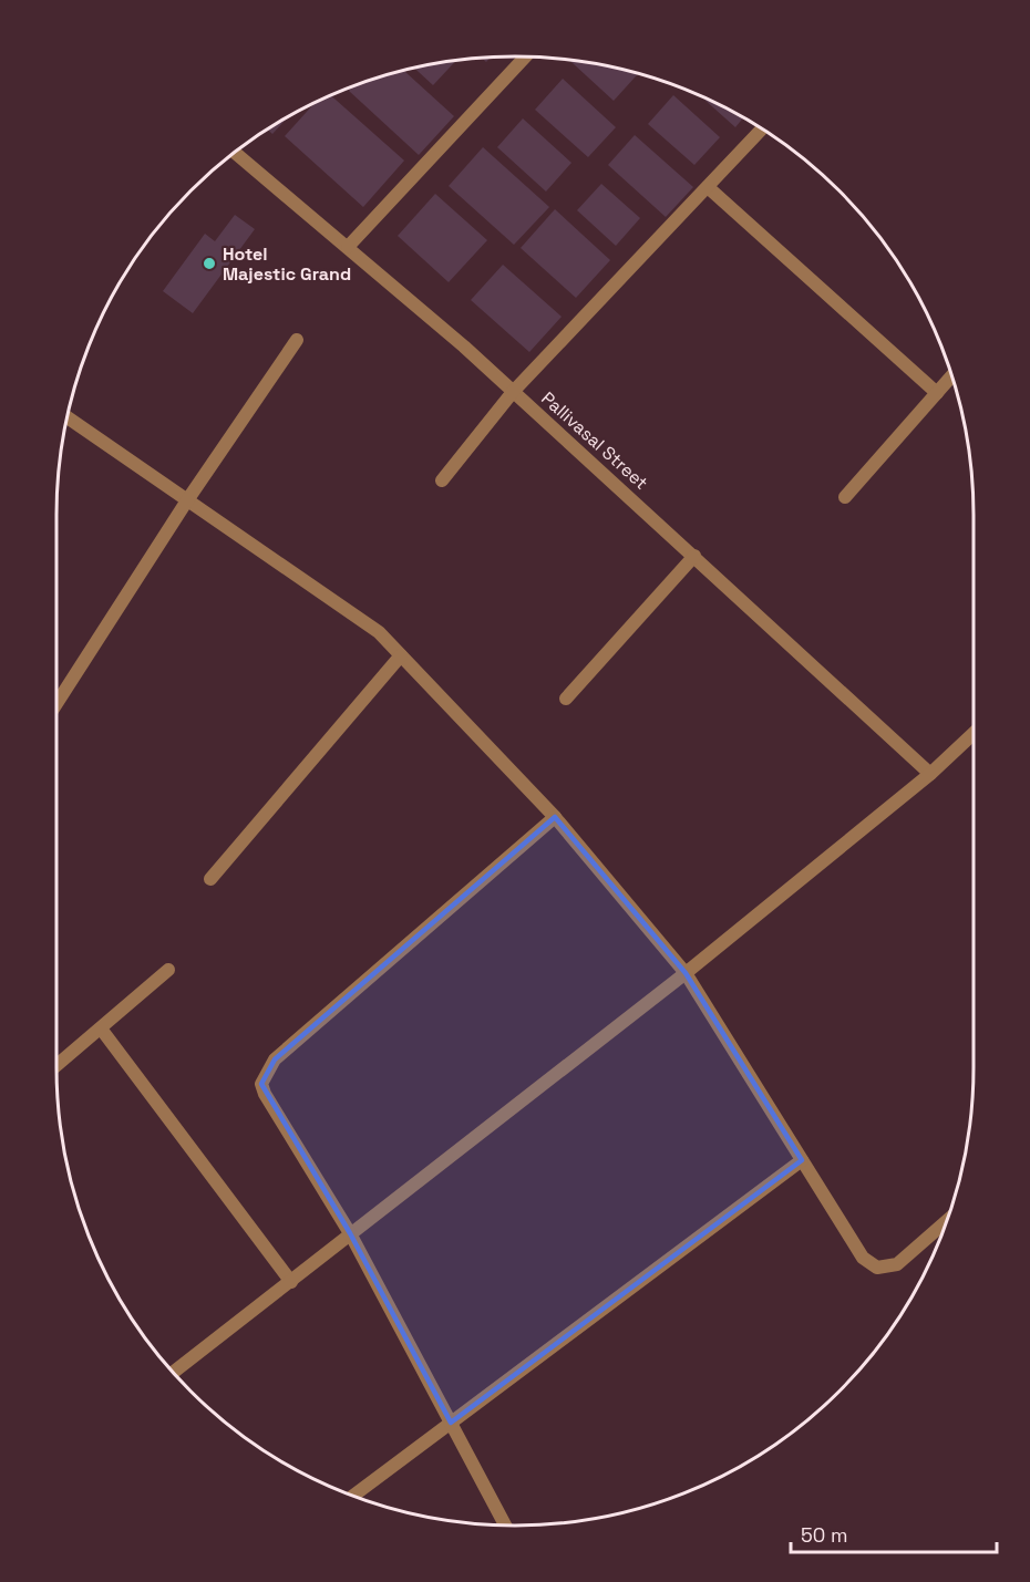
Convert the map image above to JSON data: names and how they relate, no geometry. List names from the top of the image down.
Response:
{
  "streets": {
    "street": ["Pallivasal Street"]
  },
  "places": ["Hotel Majestic Grand"],
  "scale_bar": "50 m"
}
